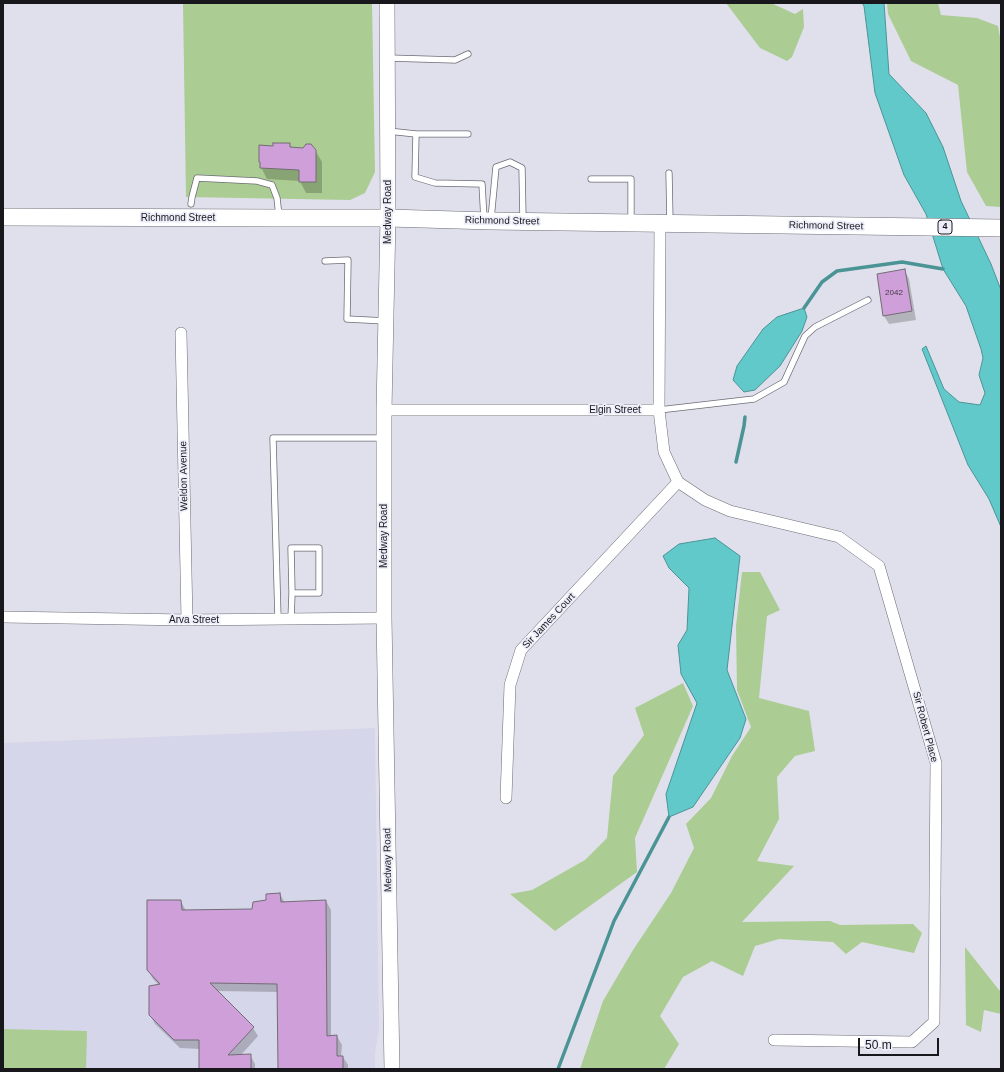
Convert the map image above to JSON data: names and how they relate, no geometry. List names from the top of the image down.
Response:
{
  "streets": {
    "main road": ["Medway Road", "Richmond Street", "4"],
    "street": [
      "Elgin Street",
      "Weldon Avenue",
      "Arva Street",
      "Sir James Court",
      "Sir Robert Place"
    ]
  },
  "crossings": [
    ["Medway Road", "Richmond Street"],
    ["Medway Road", "Elgin Street"],
    ["Medway Road", "Arva Street"],
    ["Weldon Avenue", "Arva Street"],
    ["Sir James Court", "Sir Robert Place"]
  ],
  "house_numbers": ["2042"],
  "scale_bar": "50 m"
}
